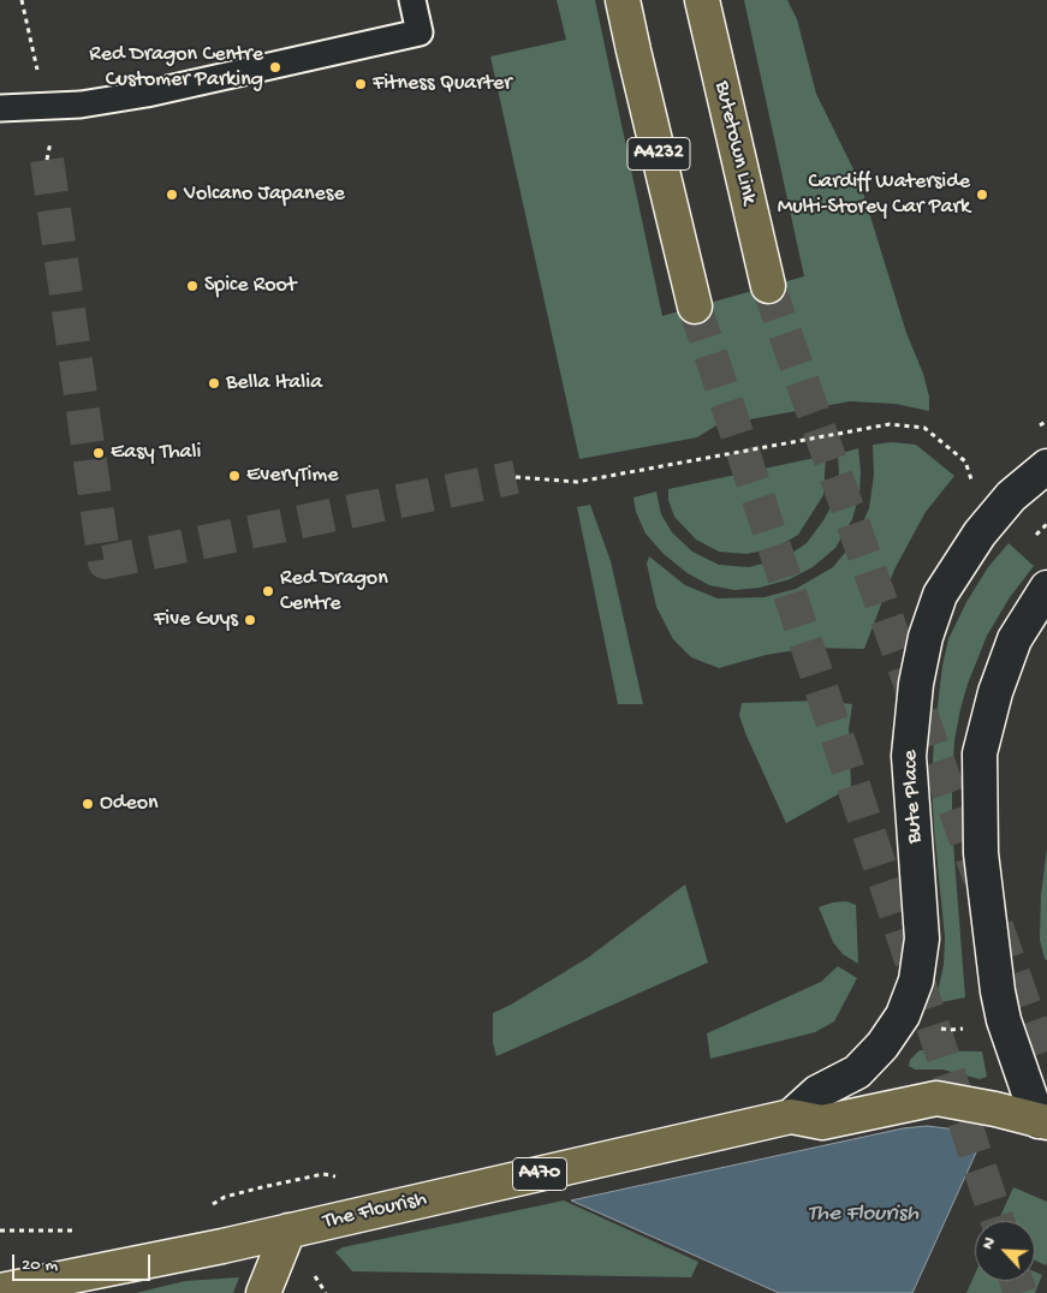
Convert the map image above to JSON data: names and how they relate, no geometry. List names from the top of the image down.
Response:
{
  "streets": {
    "main road": [
      "Butetown Link",
      "A4232",
      "A470",
      "The Flourish"
    ],
    "street": ["Bute Place"]
  },
  "crossings": [
    ["Bute Place", "The Flourish"],
    ["A470", "The Flourish"]
  ],
  "water": ["The Flourish"],
  "places": [
    "Red Dragon Centre Customer Parking",
    "Fitness Quarter",
    "Volcano Japanese",
    "Cardiff Waterside Multi-Storey Car Park",
    "Spice Root",
    "Bella Italia",
    "Easy Thali",
    "EveryTime",
    "Red Dragon Centre",
    "Five Guys",
    "Odeon"
  ],
  "scale_bar": "20 m",
  "north": "top left"
}
